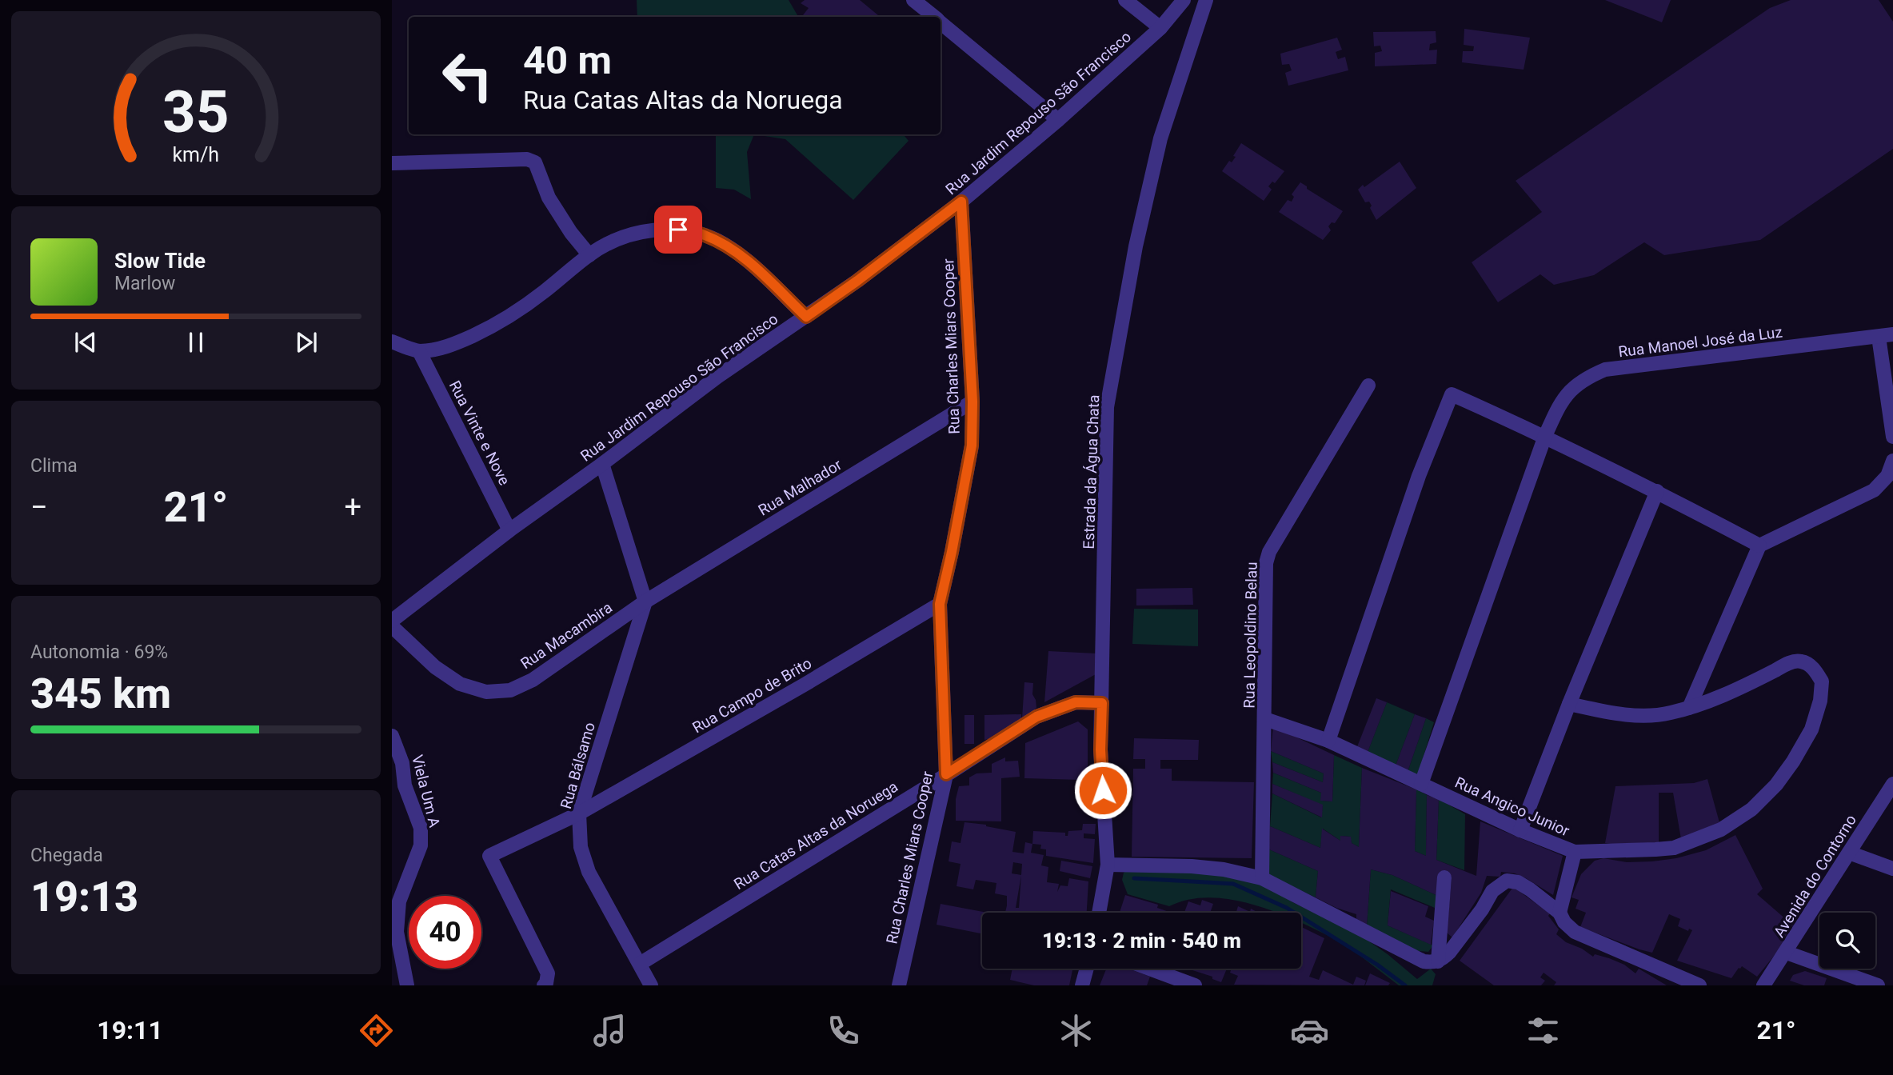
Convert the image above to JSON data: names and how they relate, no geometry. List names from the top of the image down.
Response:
{
  "streets": {
    "street": [
      "Rua Jardim Repouso São Francisco",
      "Rua Manoel José da Luz",
      "Rua Charles Miars Cooper",
      "Rua Vinte e Nove",
      "Estrada da Água Chata",
      "Rua Malhador",
      "Rua Macambira",
      "Rua Leopoldino Belau",
      "Rua Campo de Brito",
      "Rua Bálsamo",
      "Viela Um A",
      "Rua Angico Junior",
      "Rua Catas Altas da Noruega",
      "Avenida do Contorno"
    ]
  },
  "crossings": [
    ["Rua Jardim Repouso São Francisco", "Rua Charles Miars Cooper"],
    ["Rua Jardim Repouso São Francisco", "Rua Vinte e Nove"],
    ["Rua Manoel José da Luz", "Rua Angico Junior"],
    ["Rua Charles Miars Cooper", "Rua Malhador"],
    ["Rua Charles Miars Cooper", "Rua Campo de Brito"],
    ["Rua Charles Miars Cooper", "Rua Catas Altas da Noruega"],
    ["Estrada da Água Chata", "Rua Catas Altas da Noruega"],
    ["Rua Malhador", "Rua Macambira"],
    ["Rua Malhador", "Rua Bálsamo"],
    ["Rua Macambira", "Rua Bálsamo"],
    ["Rua Leopoldino Belau", "Rua Angico Junior"],
    ["Rua Campo de Brito", "Rua Bálsamo"],
    ["Rua Bálsamo", "Rua Catas Altas da Noruega"]
  ],
  "page": {
    "turn": ["40 m", "Rua Catas Altas da Noruega"],
    "song": ["Slow Tide", "Marlow"],
    "tile": [
      "Clima",
      ["Autonomia · 69%", "345 km"],
      ["Chegada", "19:13"]
    ],
    "heat": ["−", "21°", "+"],
    "limit": "40",
    "trip": "19:13 · 2 min · 540 m",
    "tabs": ["19:11", "21°"],
    "gauge": ["35", "km/h"]
  }
}
